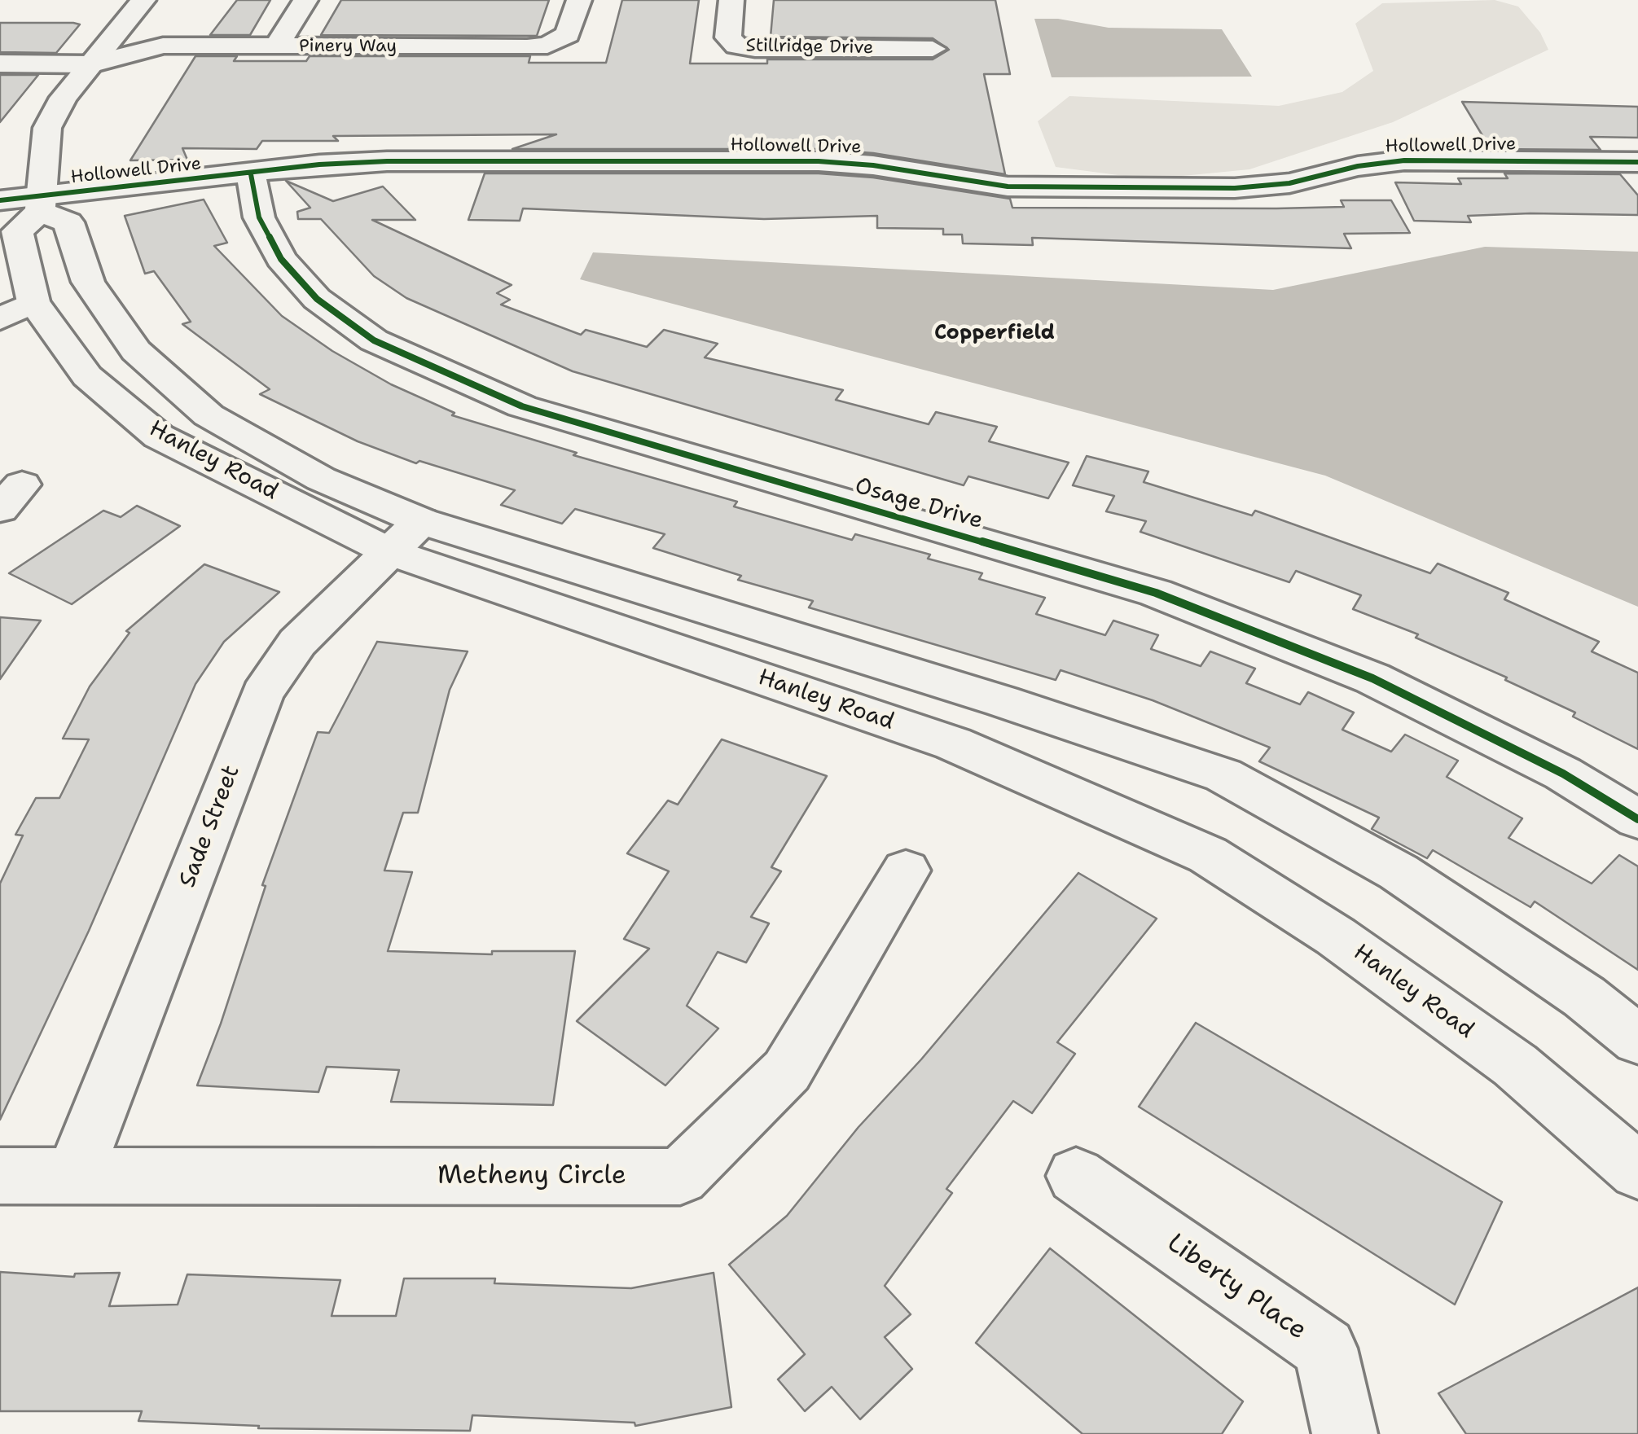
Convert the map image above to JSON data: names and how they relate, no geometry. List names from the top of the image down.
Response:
{
  "streets": {
    "street": [
      "Pinery Way",
      "Stillridge Drive",
      "Hollowell Drive",
      "Hanley Road",
      "Osage Drive",
      "Sade Street",
      "Metheny Circle",
      "Liberty Place"
    ]
  },
  "crossings": [
    ["Hollowell Drive", "Hanley Road"],
    ["Hollowell Drive", "Osage Drive"],
    ["Hanley Road", "Sade Street"],
    ["Sade Street", "Metheny Circle"]
  ],
  "districts": ["Copperfield"]
}
